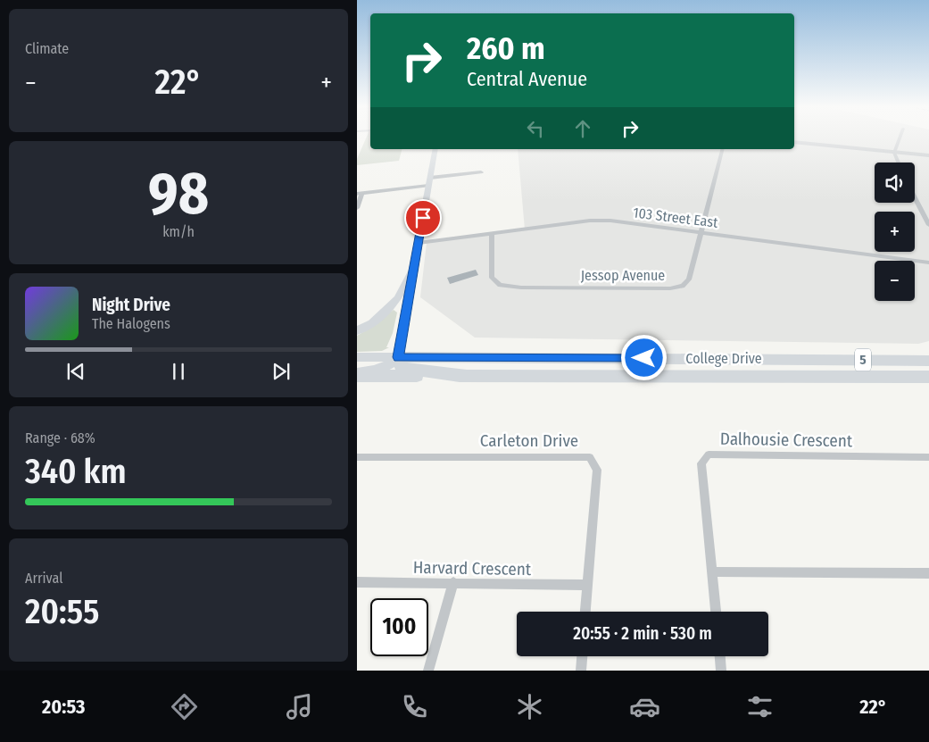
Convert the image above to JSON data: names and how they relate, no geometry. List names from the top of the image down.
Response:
{
  "streets": {
    "highway": ["College Drive", "5"],
    "street": [
      "103 Street East",
      "Jessop Avenue",
      "Dalhousie Crescent",
      "Carleton Drive",
      "Harvard Crescent"
    ]
  },
  "crossings": [
    ["103 Street East", "Jessop Avenue"],
    ["Carleton Drive", "Harvard Crescent"]
  ],
  "page": {
    "tile": [
      "Climate",
      ["98", "km/h"],
      ["Range · 68%", "340 km"],
      ["Arrival", "20:55"]
    ],
    "turn": ["260 m", "Central Avenue"],
    "heat": ["−", "22°", "+"],
    "map_buttons": ["+", "−"],
    "song": ["Night Drive", "The Halogens"],
    "limit": "100",
    "trip": "20:55 · 2 min · 530 m",
    "tabs": ["20:53", "22°"]
  }
}
